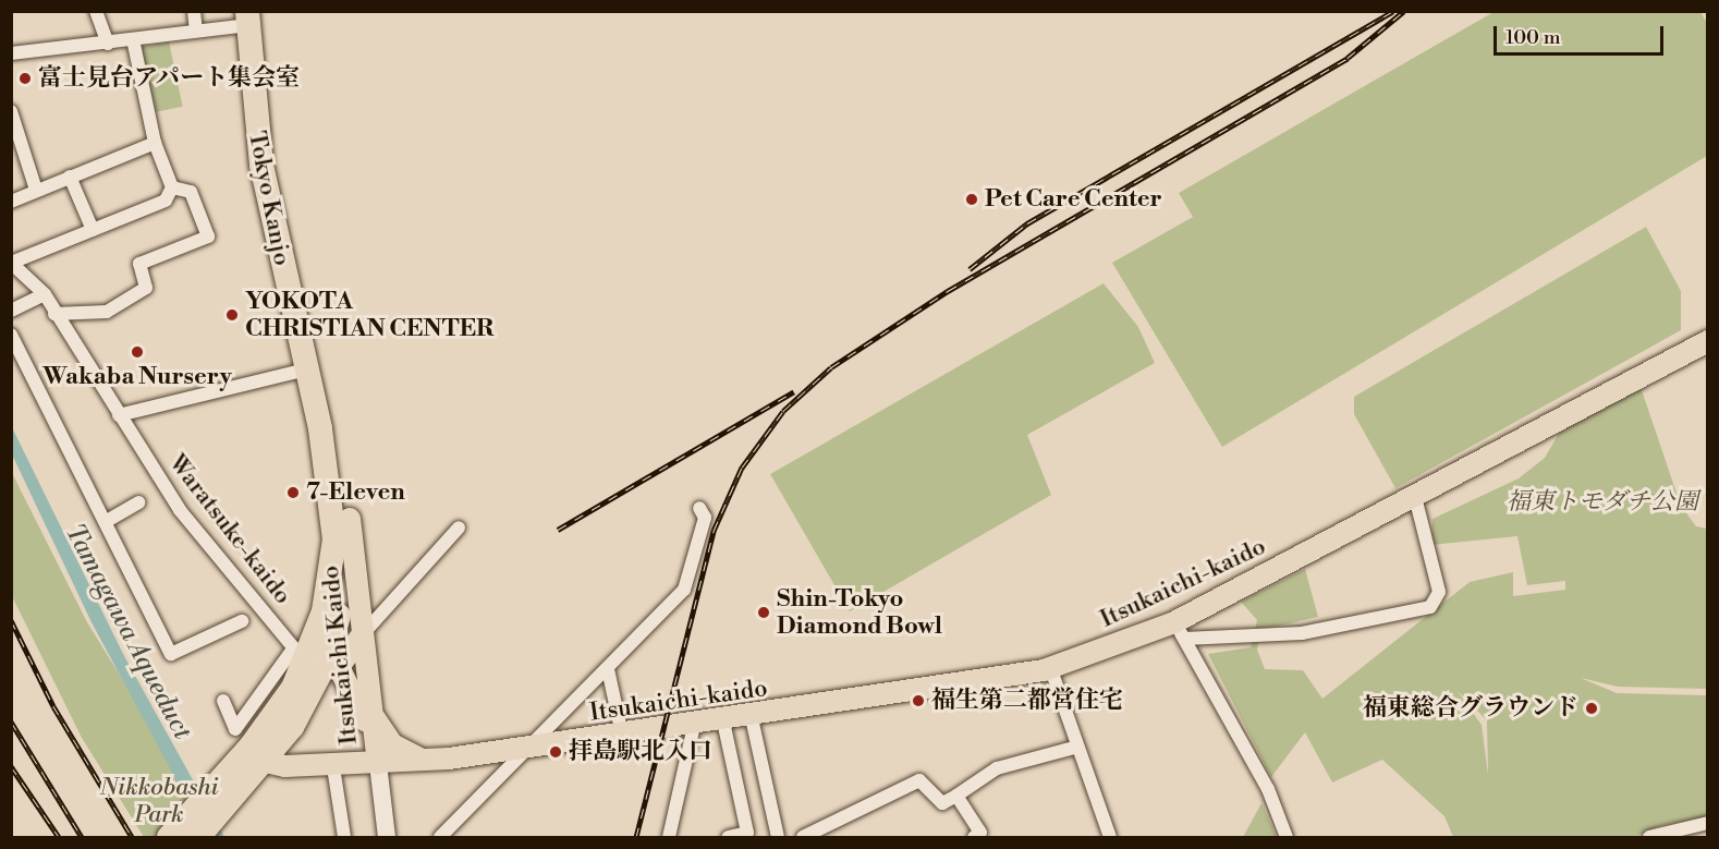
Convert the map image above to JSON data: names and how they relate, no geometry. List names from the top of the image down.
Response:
{
  "streets": {
    "highway": ["Tokyo Kanjo"],
    "main road": ["Itsukaichi-kaido", "Itsukaichi Kaido"],
    "street": ["Waratsuke-kaido"]
  },
  "crossings": [
    ["Tokyo Kanjo", "Waratsuke-kaido"],
    ["Tokyo Kanjo", "Itsukaichi Kaido"],
    ["Itsukaichi-kaido", "Itsukaichi Kaido"]
  ],
  "water": ["Tamagawa Aqueduct"],
  "parks": ["福東トモダチ公園", "Nikkobashi Park"],
  "places": [
    "富士見台アパート集会室",
    "Pet Care Center",
    "YOKOTA CHRISTIAN CENTER",
    "Wakaba Nursery",
    "7-Eleven",
    "Shin-Tokyo Diamond Bowl",
    "福生第二都営住宅",
    "福東総合グラウンド",
    "拝島駅北入口"
  ],
  "scale_bar": "100 m"
}
